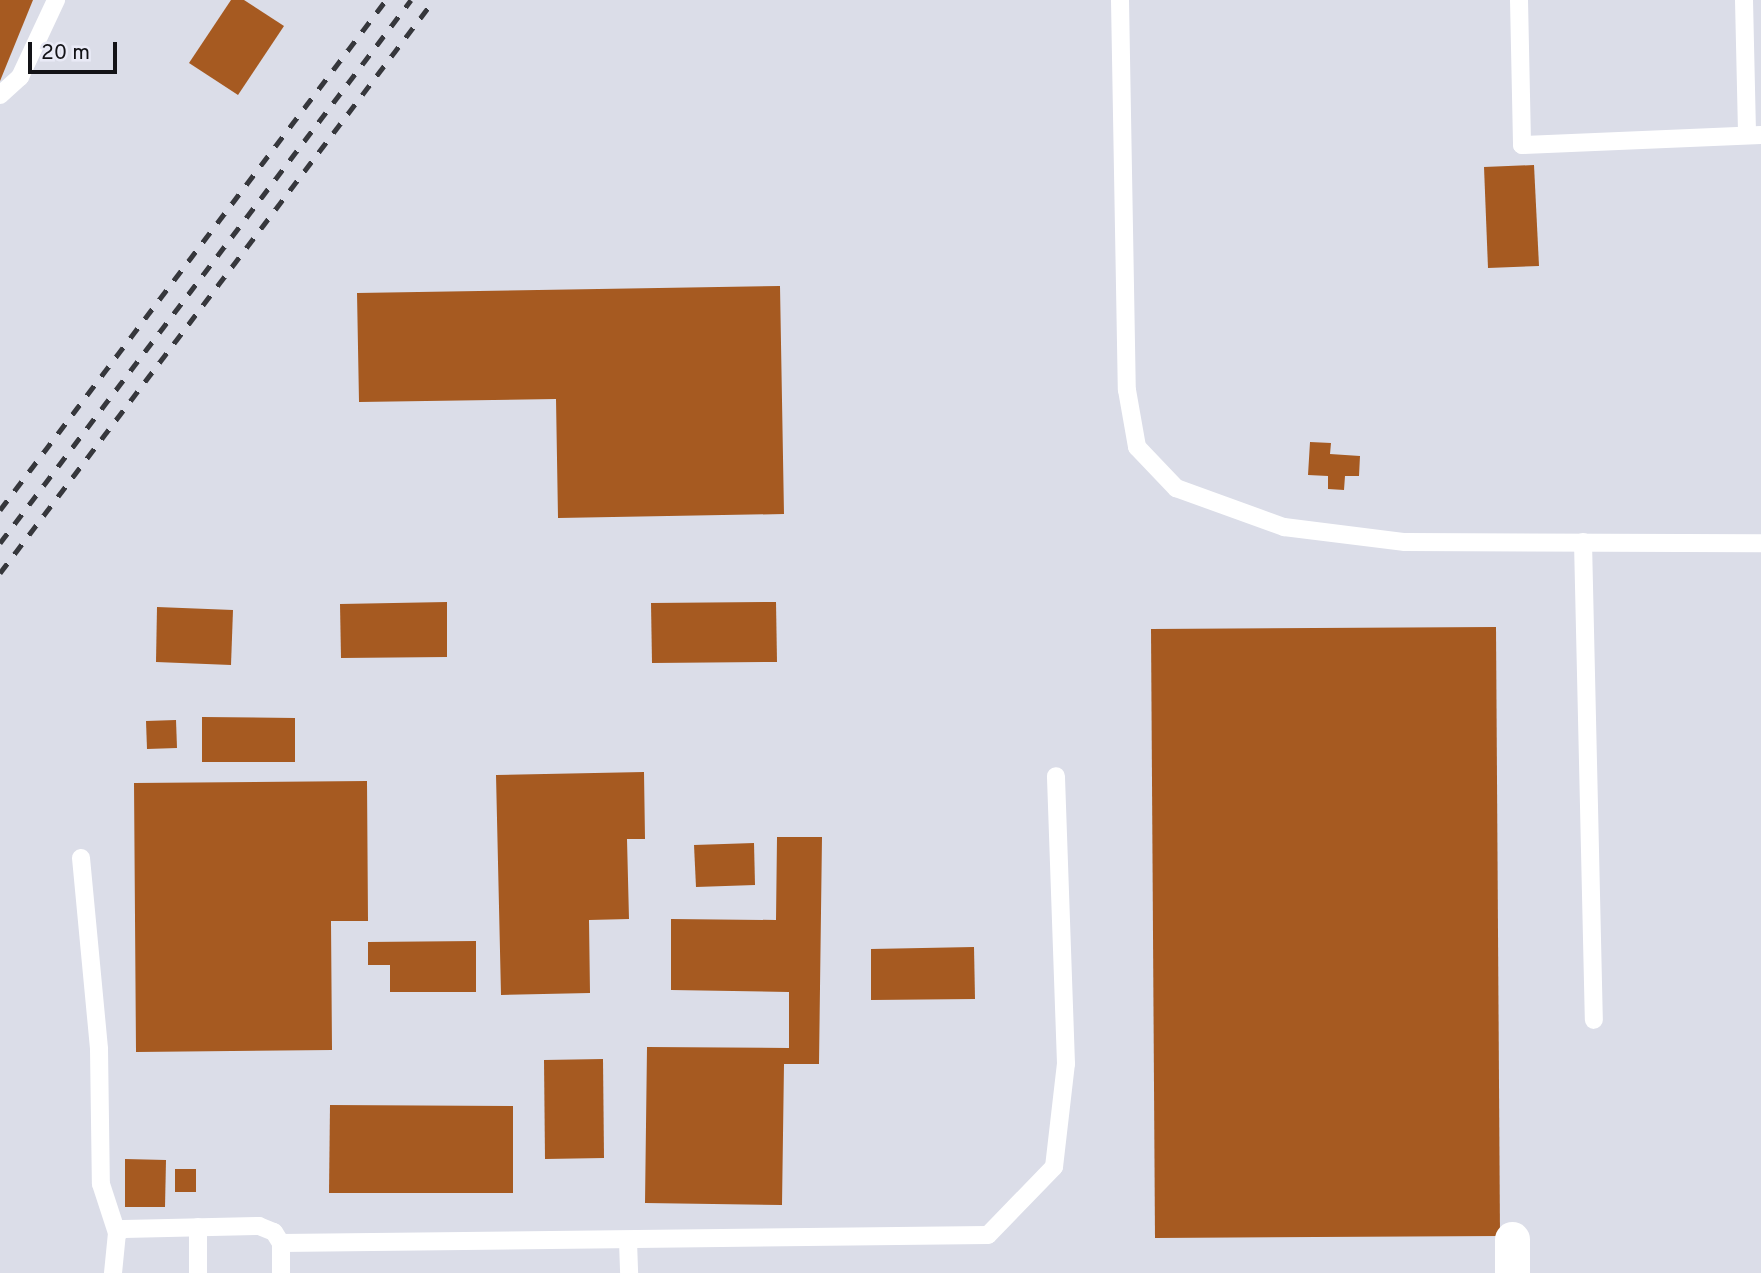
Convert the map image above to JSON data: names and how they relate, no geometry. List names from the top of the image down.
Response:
{
  "scale_bar": "20 m"
}
